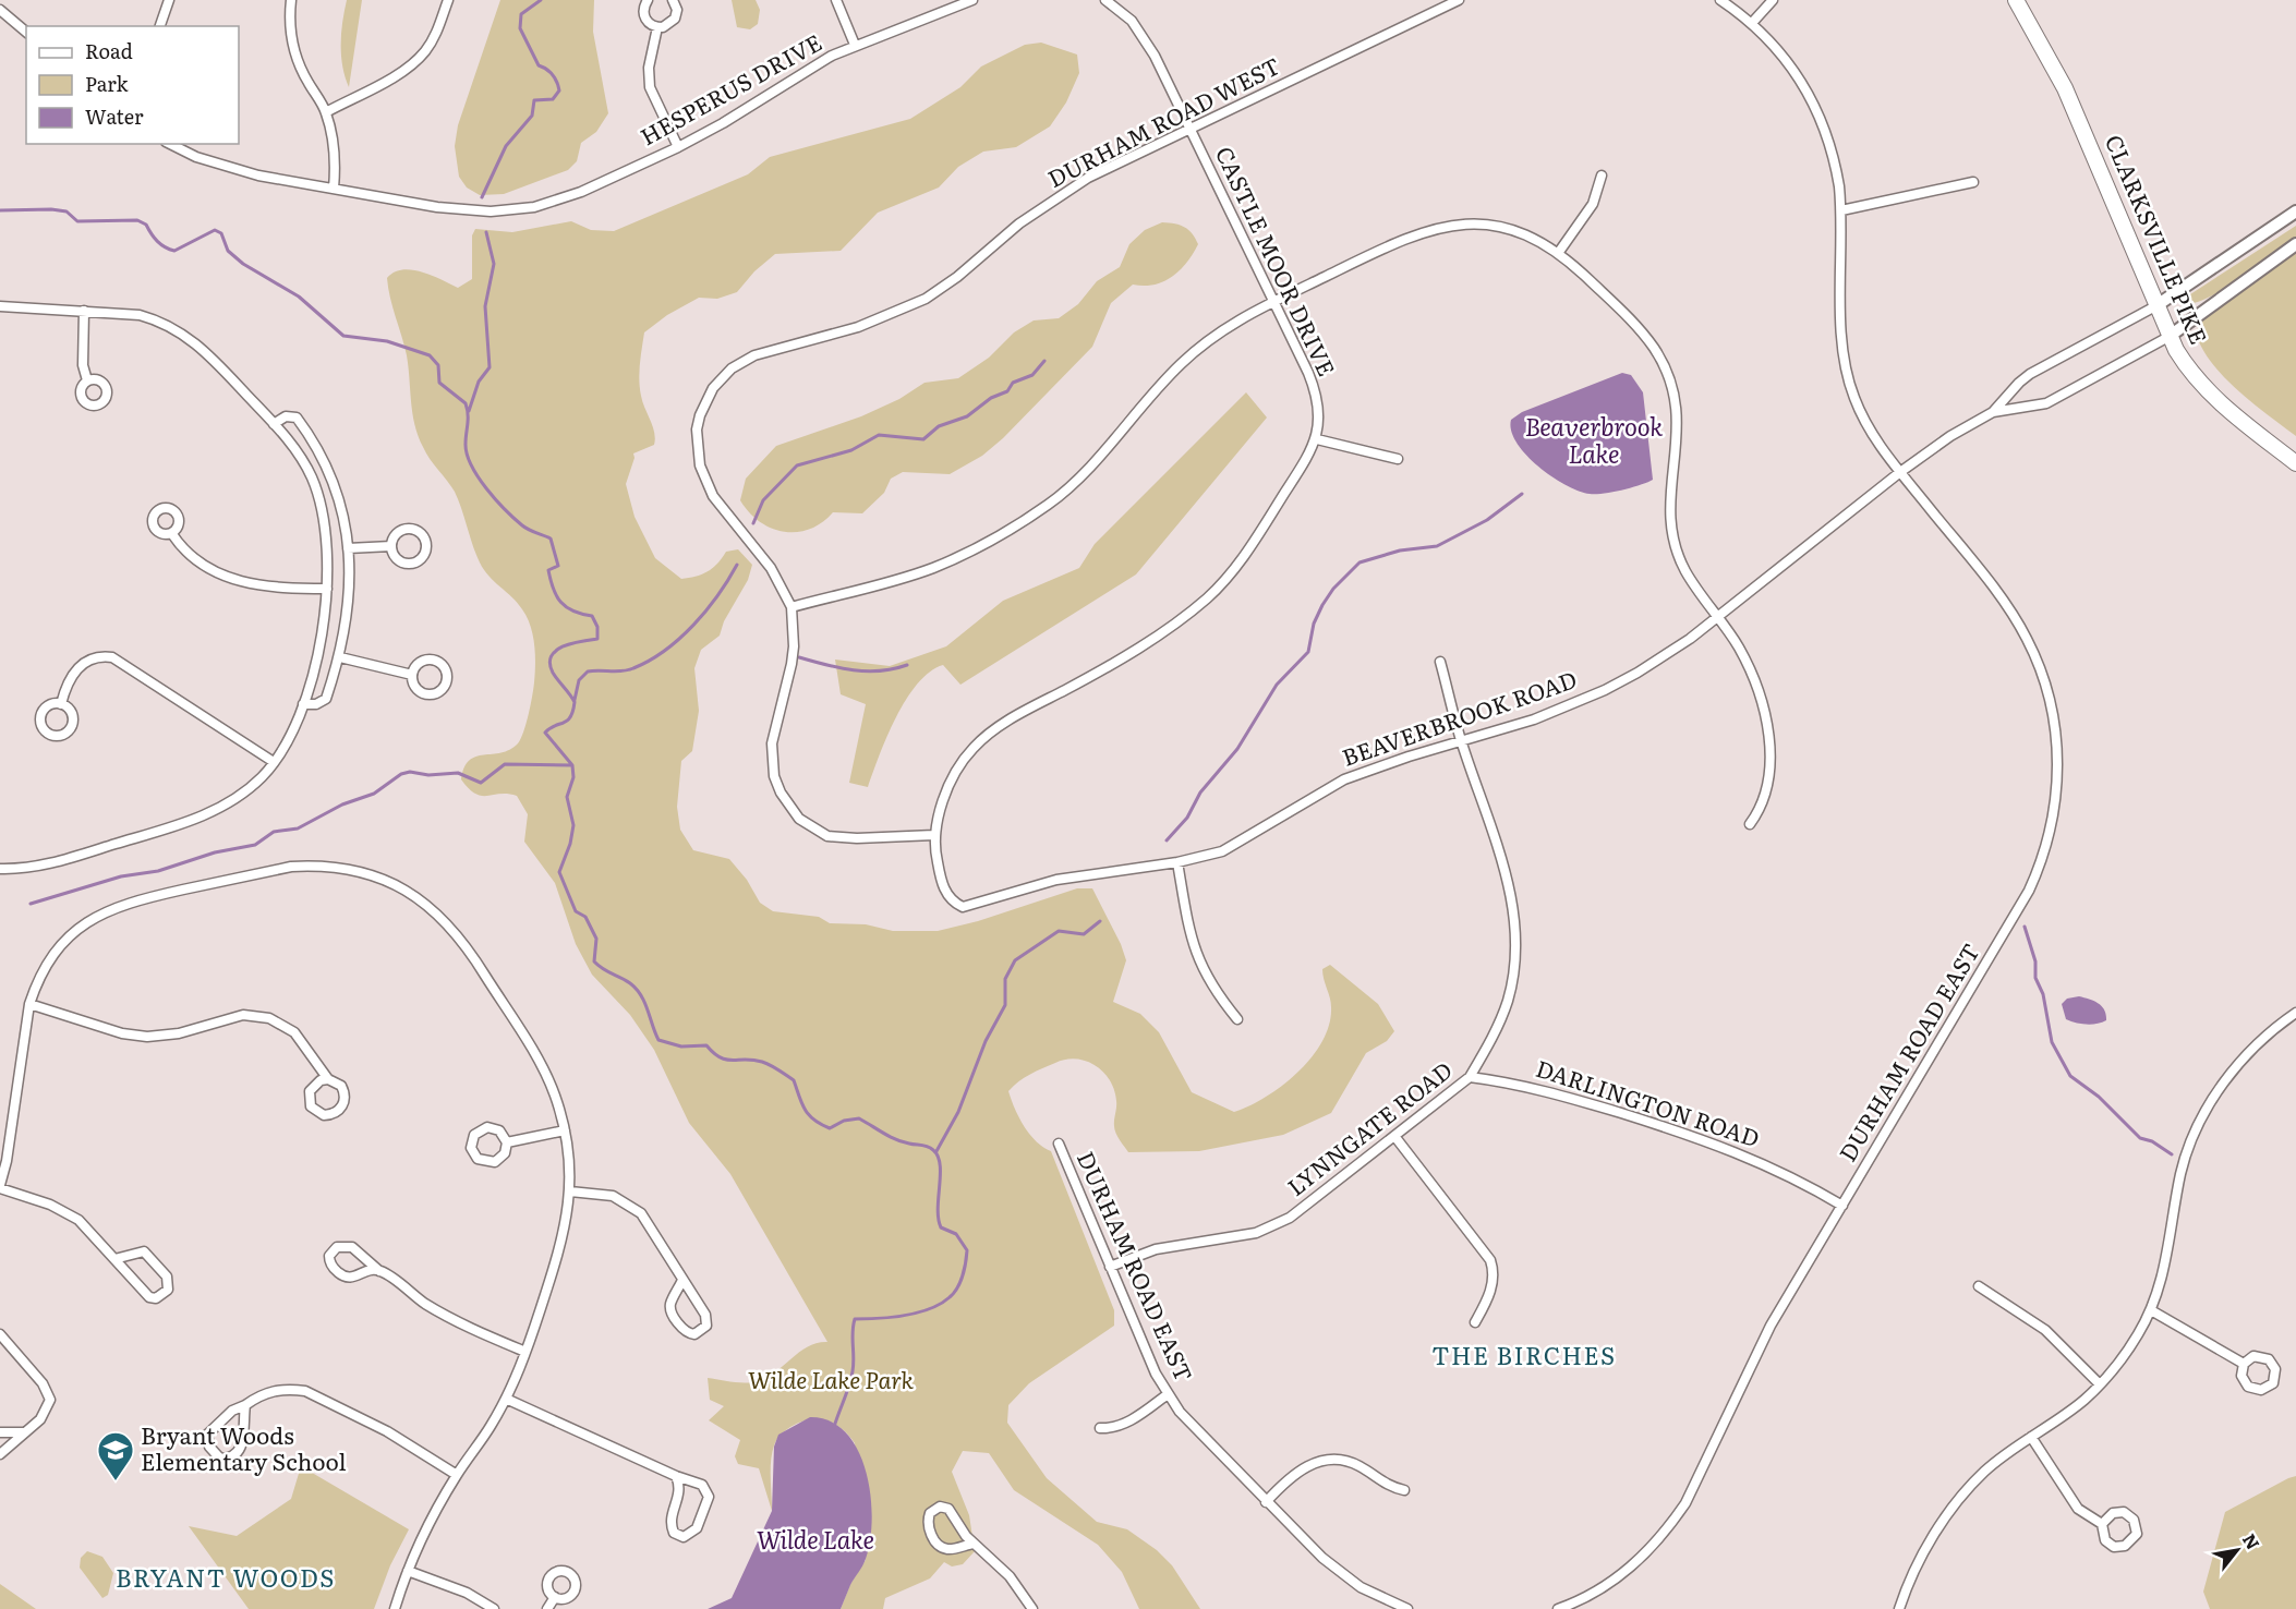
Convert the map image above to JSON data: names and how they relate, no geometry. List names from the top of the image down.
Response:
{
  "streets": {
    "main road": ["CLARKSVILLE PIKE"],
    "street": [
      "HESPERUS DRIVE",
      "DURHAM ROAD WEST",
      "CASTLE MOOR DRIVE",
      "BEAVERBROOK ROAD",
      "DURHAM ROAD EAST",
      "DARLINGTON ROAD",
      "LYNNGATE ROAD"
    ]
  },
  "crossings": [
    ["DURHAM ROAD WEST", "CASTLE MOOR DRIVE"],
    ["DURHAM ROAD WEST", "BEAVERBROOK ROAD"],
    ["CLARKSVILLE PIKE", "BEAVERBROOK ROAD"],
    ["BEAVERBROOK ROAD", "DURHAM ROAD EAST"],
    ["BEAVERBROOK ROAD", "LYNNGATE ROAD"],
    ["DURHAM ROAD EAST", "DARLINGTON ROAD"],
    ["DURHAM ROAD EAST", "LYNNGATE ROAD"],
    ["DARLINGTON ROAD", "LYNNGATE ROAD"]
  ],
  "districts": ["THE BIRCHES", "BRYANT WOODS"],
  "water": ["Beaverbrook Lake", "Wilde Lake"],
  "parks": ["Wilde Lake Park"],
  "places": {
    "school or university": ["Bryant Woods Elementary School"]
  },
  "legend": ["Road", "Park", "Water"],
  "north": "top right"
}
